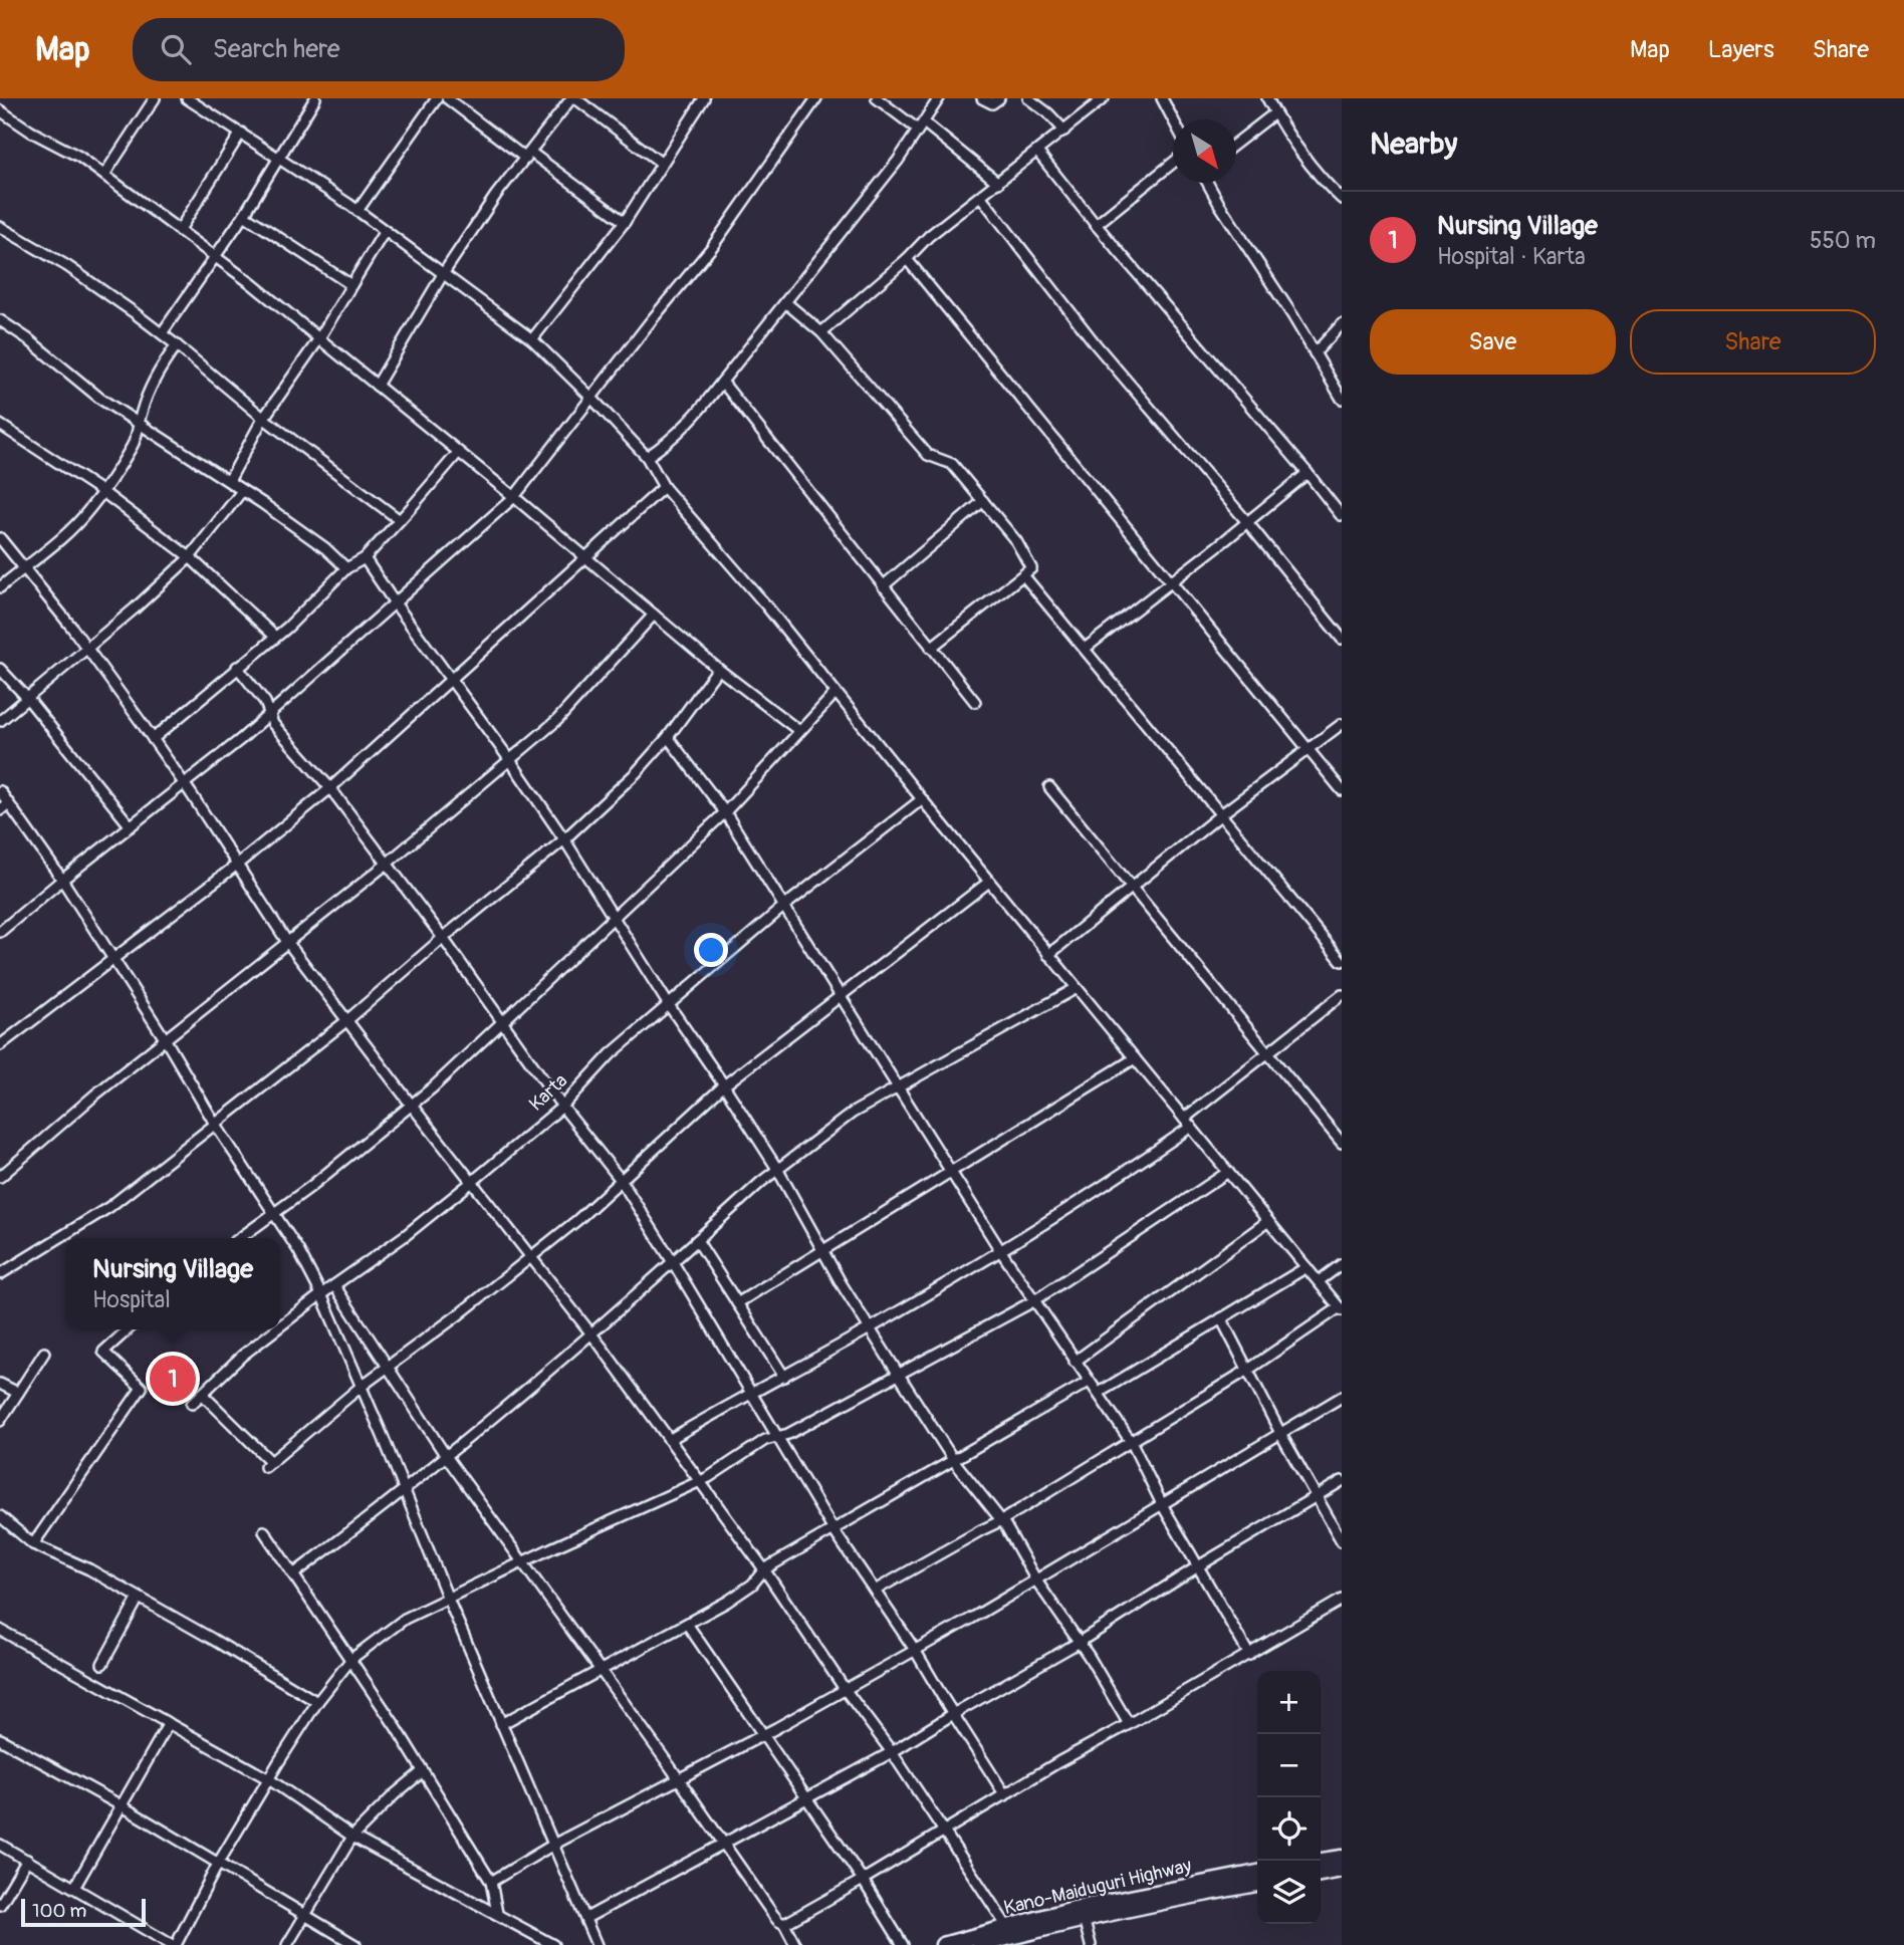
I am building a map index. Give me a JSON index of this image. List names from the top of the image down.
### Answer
{
  "streets": {
    "highway": ["Kano-Maiduguri Highway"],
    "street": ["Karta"]
  },
  "scale_bar": "100 m",
  "north": "bottom right",
  "page": {
    "header": "Map",
    "search": "Search here",
    "nav": ["Map", "Layers", "Share"],
    "heading": "Nearby",
    "list": [
      {
        "mark": "1",
        "name": "Nursing Village",
        "note": "Hospital · Karta",
        "value": "550 m"
      }
    ],
    "buttons": ["Save", "Share"],
    "popup": ["Nursing Village", "Hospital"],
    "pins": "1",
    "map_buttons": ["+", "−"],
    "scale": "100 m"
  }
}
